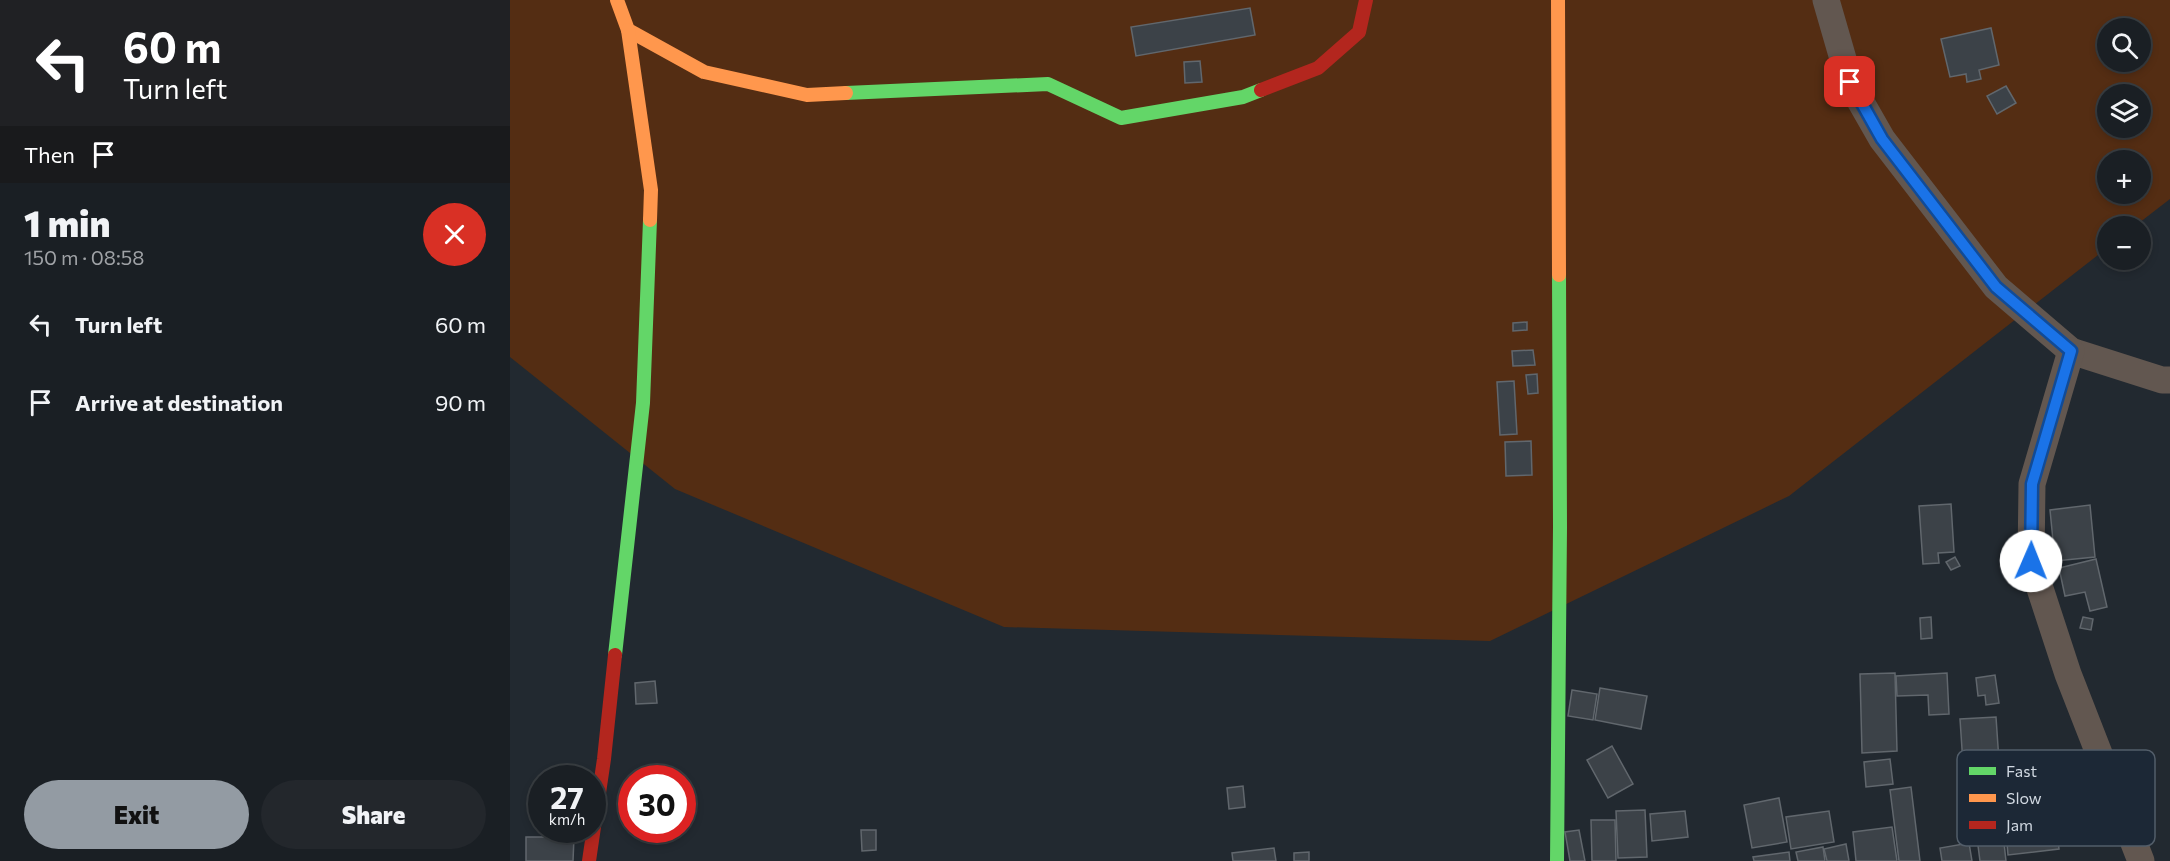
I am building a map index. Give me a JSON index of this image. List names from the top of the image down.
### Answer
{
  "legend": ["Fast", "Slow", "Jam"],
  "page": {
    "turn": ["60 m", "Turn left"],
    "map_buttons": ["+", "−"],
    "then": "Then",
    "heading": ["1 min", "150 m · 08:58"],
    "list": [
      {
        "name": "Turn left",
        "value": "60 m"
      },
      {
        "name": "Arrive at destination",
        "value": "90 m"
      }
    ],
    "speed": "27 km/h",
    "limit": "30",
    "buttons": ["Exit", "Share"]
  }
}
